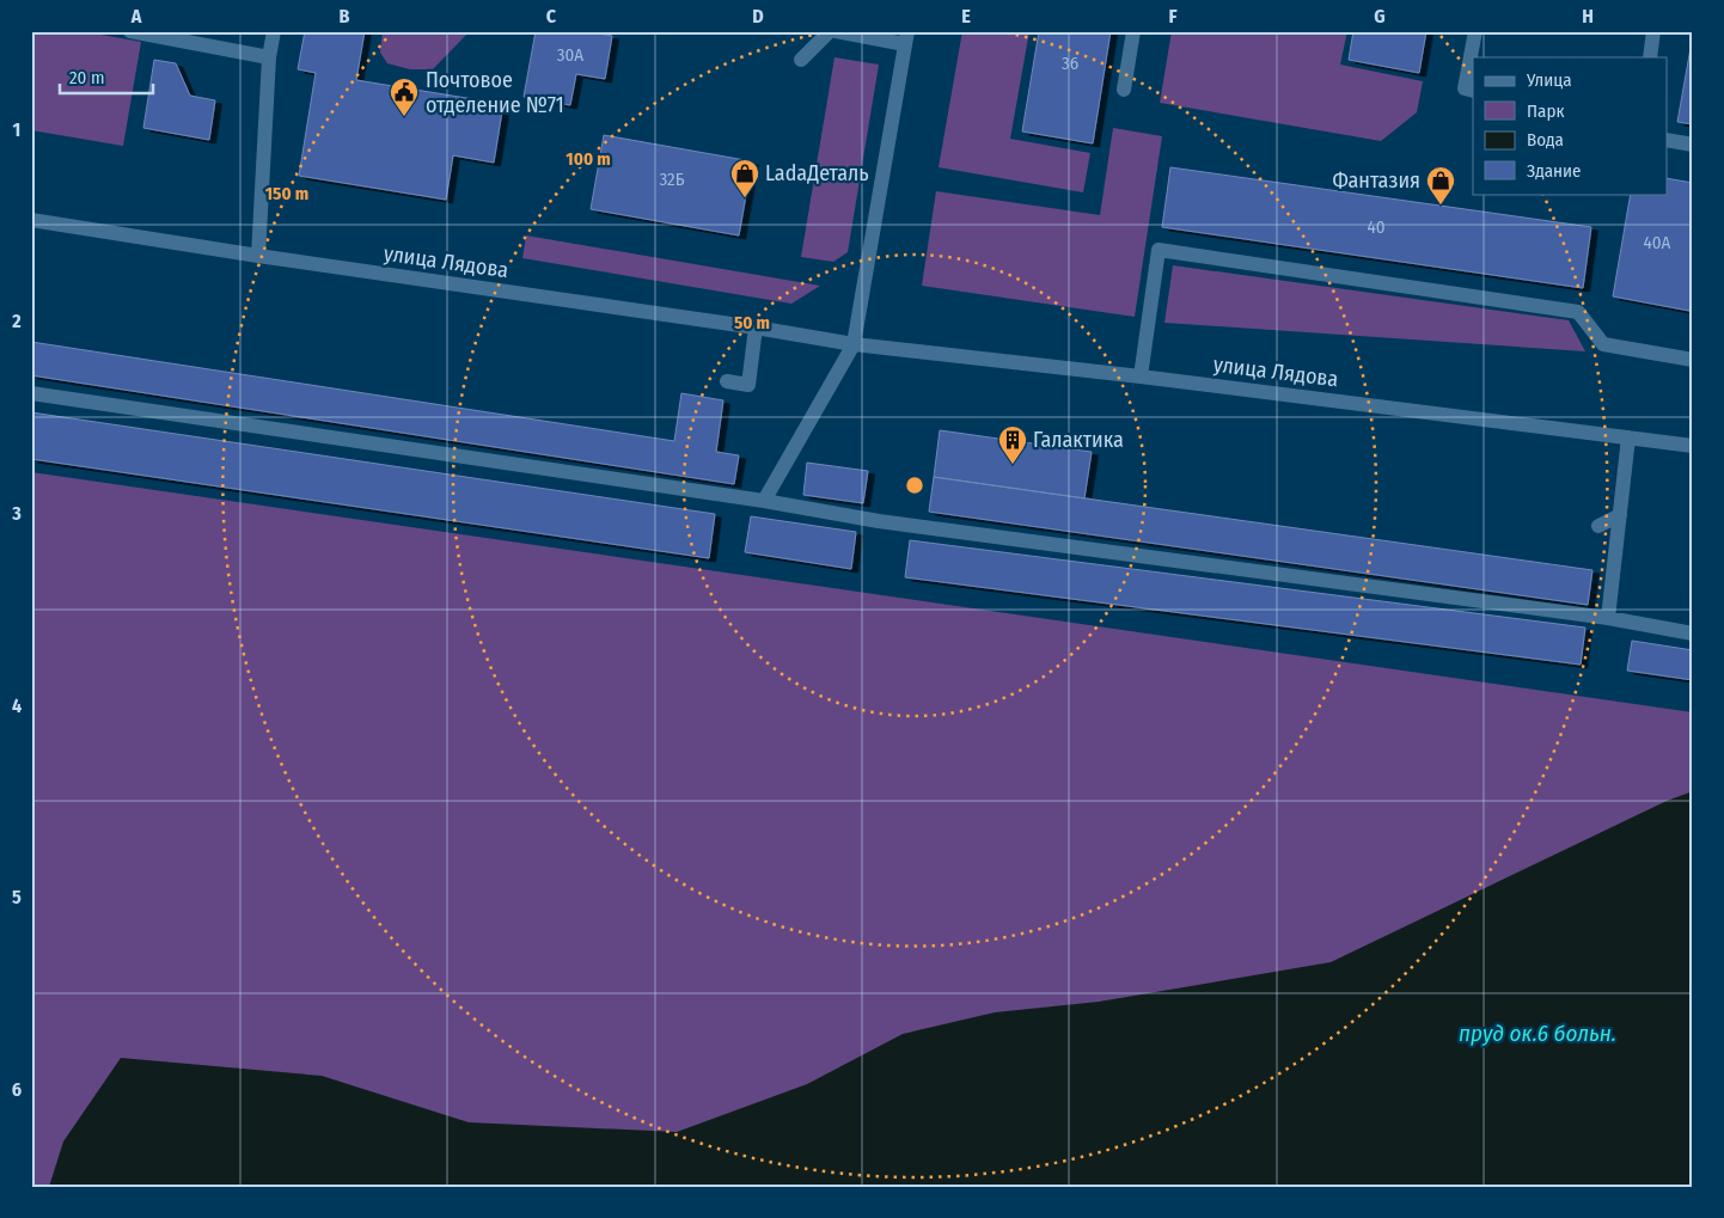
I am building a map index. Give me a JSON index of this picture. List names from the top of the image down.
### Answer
{
  "streets": {
    "street": ["улица Лядова"]
  },
  "water": ["пруд ок.6 больн."],
  "places": {
    "public building": ["Почтовое отделение №71"],
    "shop": ["LadaДеталь", "Фантазия"],
    "building": ["Галактика"]
  },
  "house_numbers": [
    "30А",
    "36",
    "32Б",
    "40",
    "40А"
  ],
  "legend": [
    "Улица",
    "Парк",
    "Вода",
    "Здание"
  ],
  "scale_bar": "20 m",
  "grid": {
    "columns": [
      "A",
      "B",
      "C",
      "D",
      "E",
      "F",
      "G",
      "H"
    ],
    "rows": [
      "1",
      "2",
      "3",
      "4",
      "5",
      "6"
    ]
  },
  "rings": ["100 m", "150 m", "50 m"]
}
